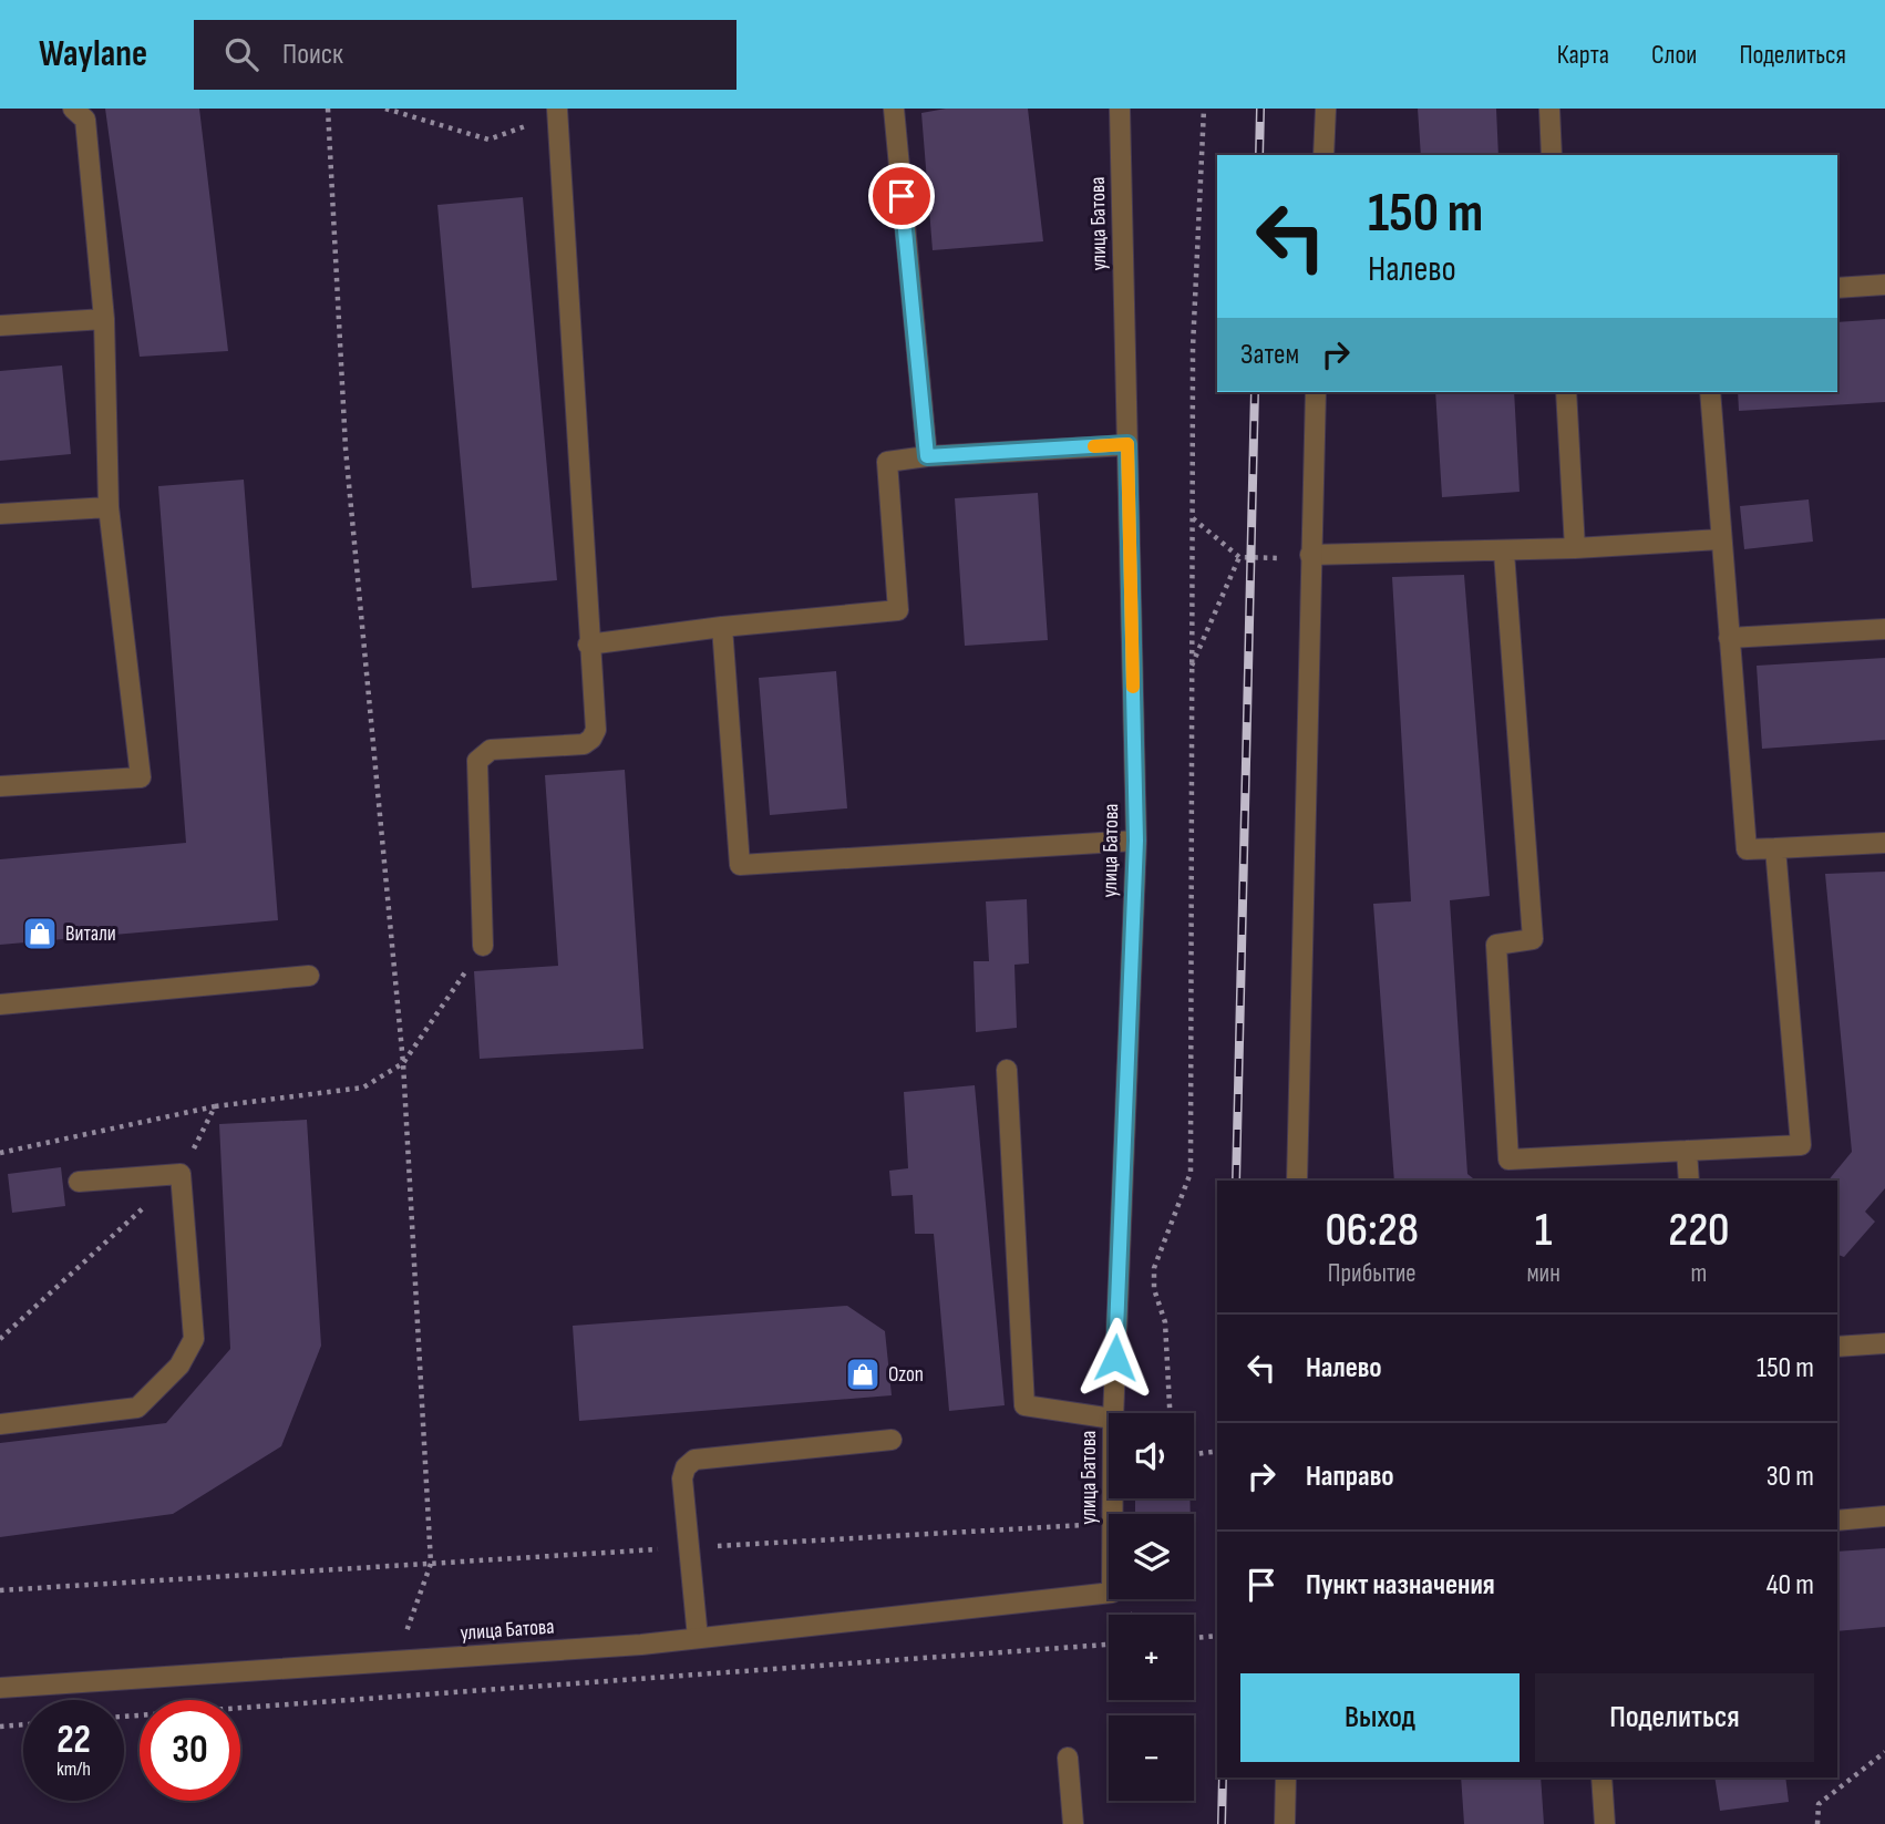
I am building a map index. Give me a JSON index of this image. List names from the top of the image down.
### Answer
{
  "streets": {
    "street": ["улица Батова"]
  },
  "places": {
    "shop": ["Витали", "Ozon"]
  },
  "page": {
    "header": "Waylane",
    "search": "Поиск",
    "nav": ["Карта", "Слои", "Поделиться"],
    "turn": ["150 m", "Налево"],
    "then": "Затем",
    "eta": [
      "06:28",
      "Прибытие",
      "1",
      "мин",
      "220",
      "m"
    ],
    "list": [
      {
        "name": "Налево",
        "value": "150 m"
      },
      {
        "name": "Направо",
        "value": "30 m"
      },
      {
        "name": "Пункт назначения",
        "value": "40 m"
      }
    ],
    "map_buttons": ["+", "−"],
    "buttons": ["Выход", "Поделиться"],
    "speed": "22 km/h",
    "limit": "30"
  }
}
